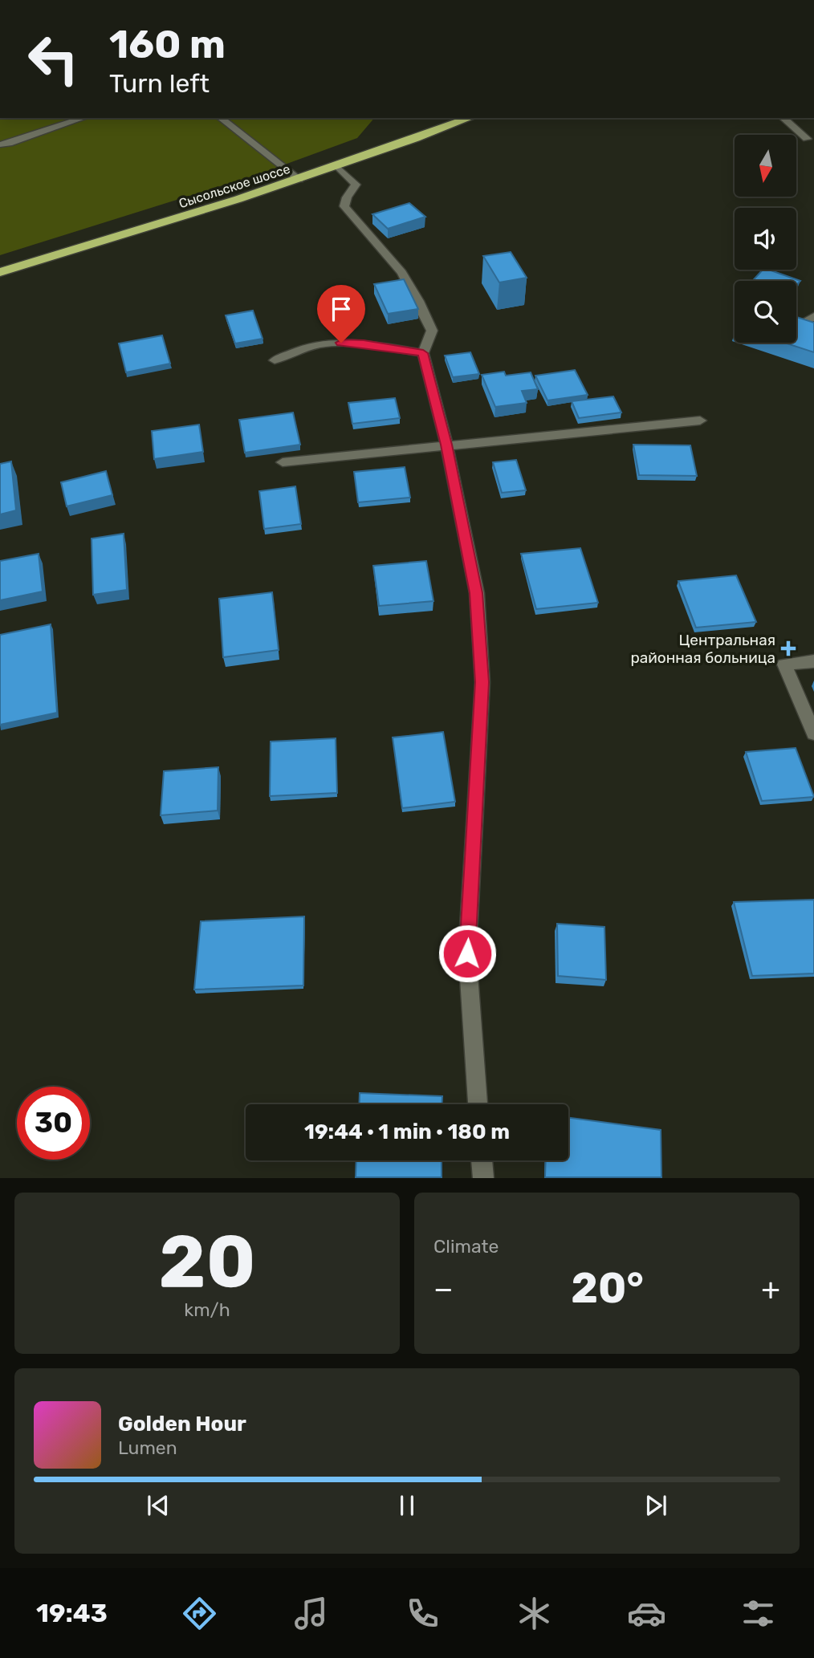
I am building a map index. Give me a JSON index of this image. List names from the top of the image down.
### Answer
{
  "streets": {
    "highway": ["Сысольское шоссе"]
  },
  "places": {
    "health": ["Центральная районная больница"]
  },
  "north": "bottom",
  "page": {
    "turn": ["160 m", "Turn left"],
    "limit": "30",
    "trip": "19:44 · 1 min · 180 m",
    "tile": [
      ["20", "km/h"],
      "Climate"
    ],
    "heat": ["−", "20°", "+"],
    "song": ["Golden Hour", "Lumen"],
    "tabs": "19:43"
  }
}
